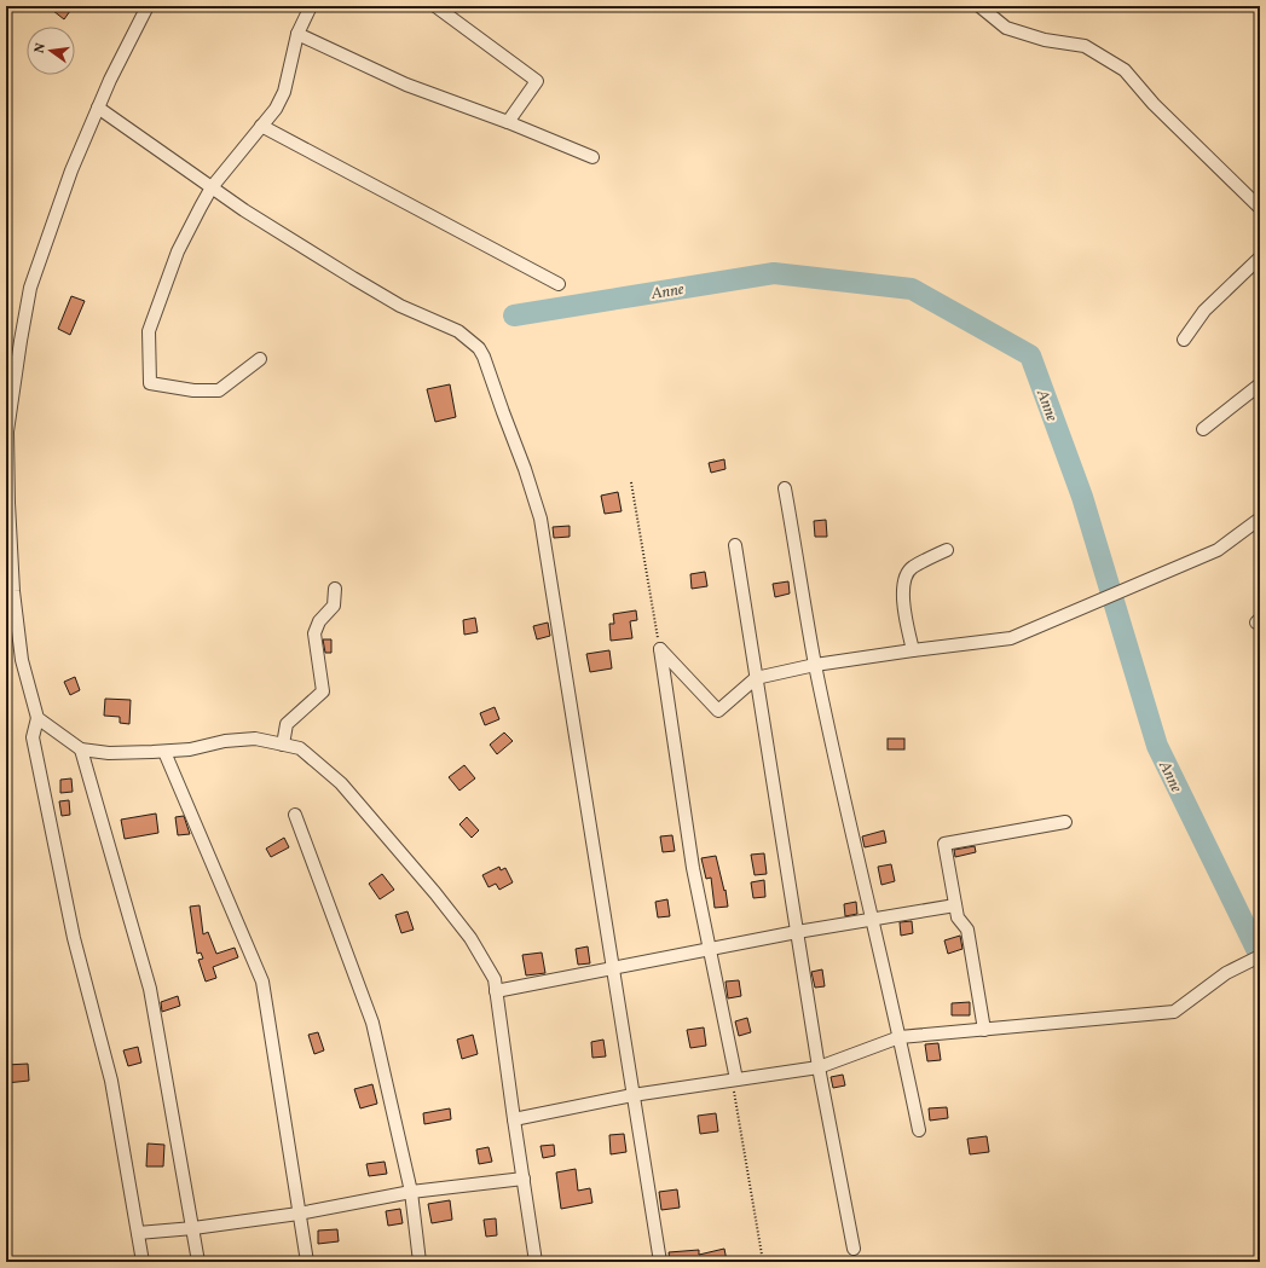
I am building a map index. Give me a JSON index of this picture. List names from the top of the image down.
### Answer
{
  "water": ["Anne"],
  "north": "left"
}
